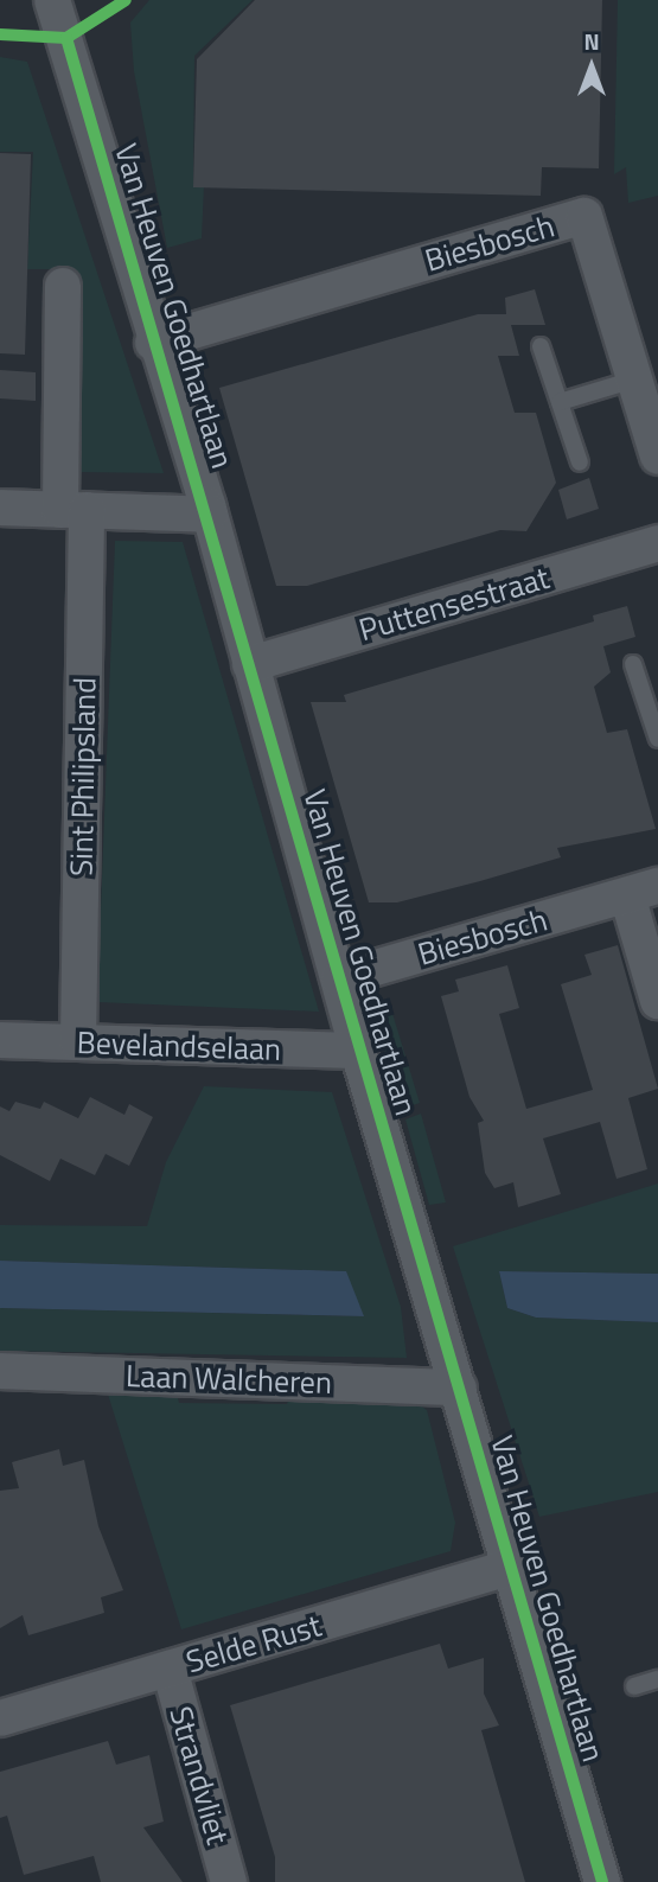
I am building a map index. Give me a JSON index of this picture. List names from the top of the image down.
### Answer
{
  "streets": {
    "street": [
      "Biesbosch",
      "Van Heuven Goedhartlaan",
      "Puttensestraat",
      "Sint Philipsland",
      "Bevelandselaan",
      "Laan Walcheren",
      "Selde Rust",
      "Strandvliet"
    ]
  },
  "crossings": [
    ["Biesbosch", "Van Heuven Goedhartlaan"],
    ["Van Heuven Goedhartlaan", "Puttensestraat"],
    ["Van Heuven Goedhartlaan", "Bevelandselaan"],
    ["Van Heuven Goedhartlaan", "Laan Walcheren"],
    ["Van Heuven Goedhartlaan", "Selde Rust"],
    ["Sint Philipsland", "Bevelandselaan"],
    ["Selde Rust", "Strandvliet"]
  ],
  "north": "top"
}
